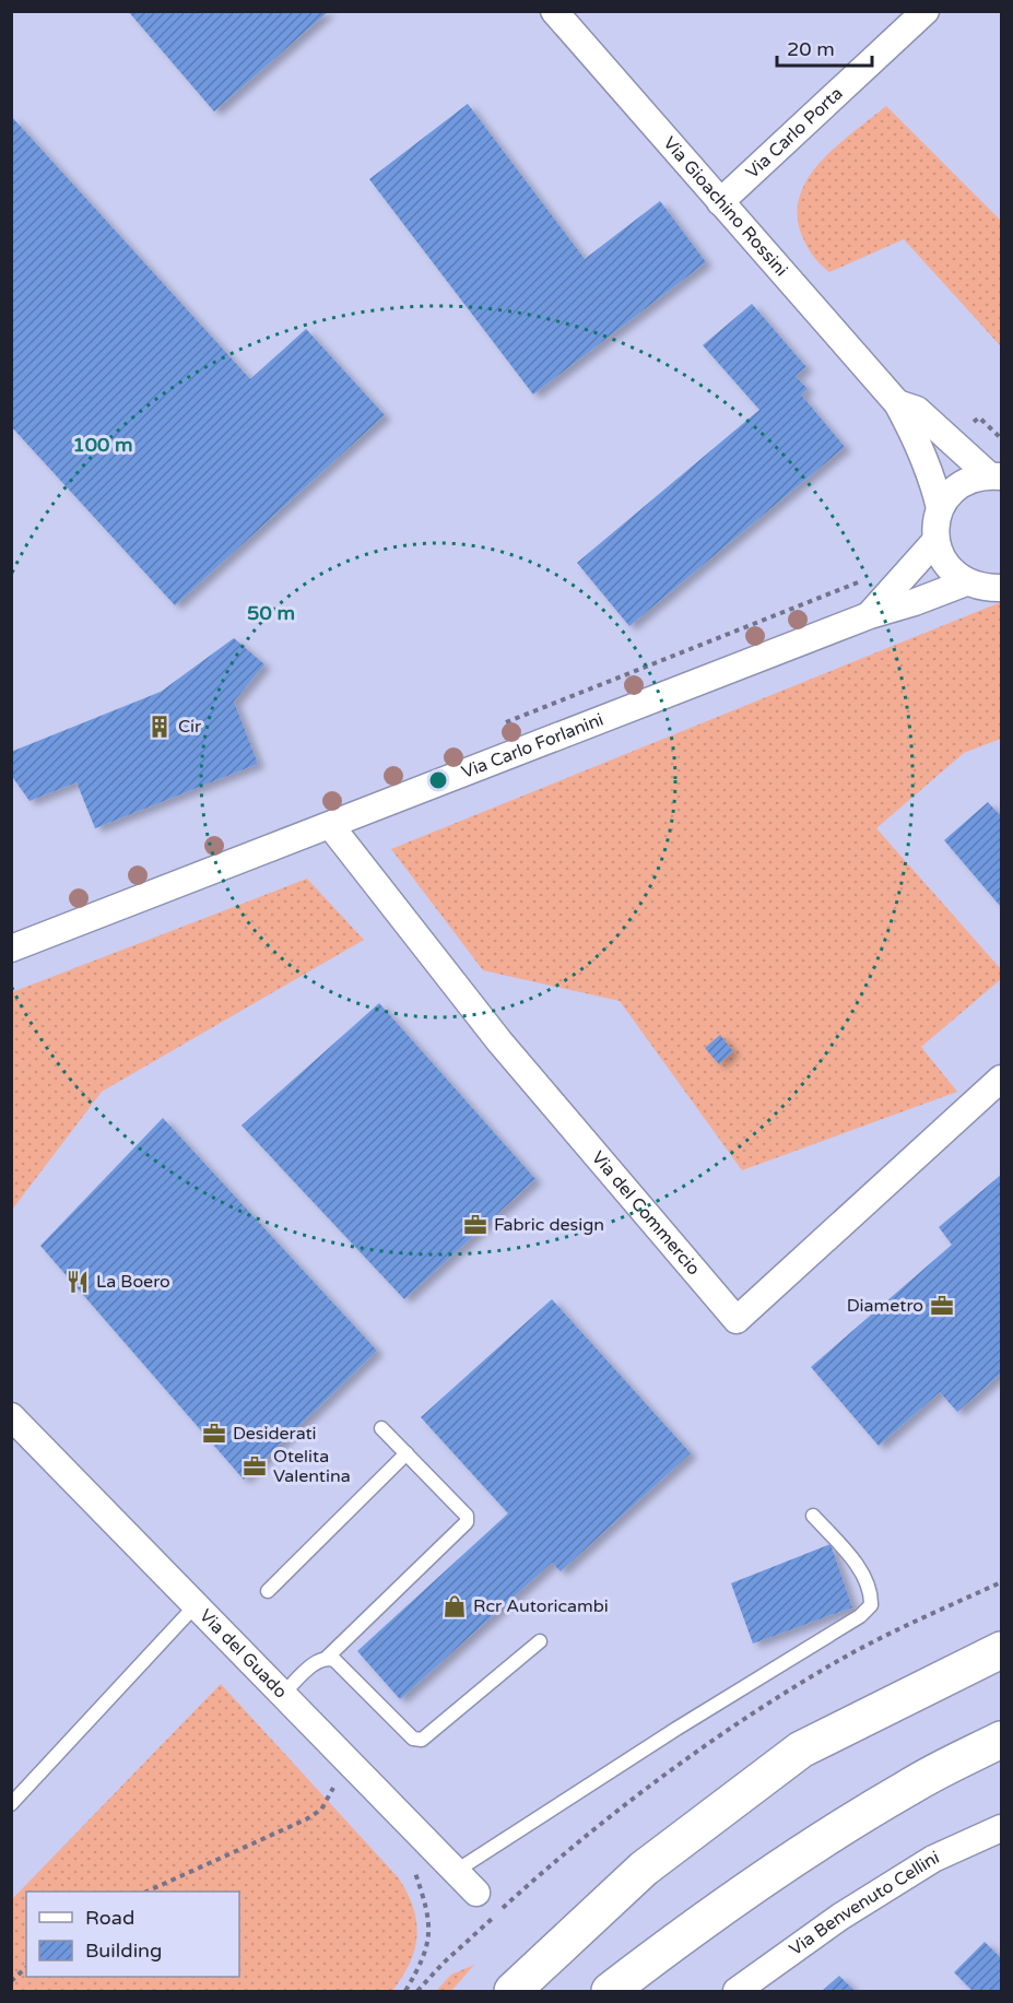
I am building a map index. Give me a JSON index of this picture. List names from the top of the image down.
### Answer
{
  "streets": {
    "street": [
      "Via Carlo Porta",
      "Via Gioachino Rossini",
      "Via Carlo Forlanini",
      "Via del Commercio",
      "Via del Guado",
      "Via Benvenuto Cellini"
    ]
  },
  "crossings": [
    ["Via Carlo Porta", "Via Gioachino Rossini"],
    ["Via Carlo Forlanini", "Via del Commercio"]
  ],
  "places": {
    "building": ["Cir"],
    "office": [
      "Fabric design",
      "Diametro",
      "Desiderati",
      "Otelita Valentina"
    ],
    "restaurant": ["La Boero"],
    "shop": ["Rcr Autoricambi"]
  },
  "legend": ["Road", "Building"],
  "scale_bar": "20 m",
  "rings": ["100 m", "50 m"]
}
